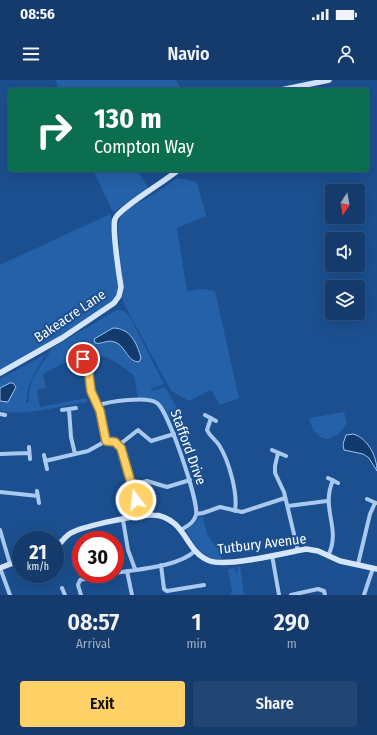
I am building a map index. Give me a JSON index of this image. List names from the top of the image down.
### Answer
{
  "streets": {
    "street": ["Bakeacre Lane", "Stafford Drive", "Tutbury Avenue"]
  },
  "north": "bottom",
  "page": {
    "status": "08:56",
    "header": "Navio",
    "turn": ["130 m", "Compton Way"],
    "speed": "21 km/h",
    "limit": "30",
    "eta": [
      "08:57",
      "Arrival",
      "1",
      "min",
      "290",
      "m"
    ],
    "buttons": ["Exit", "Share"]
  }
}
